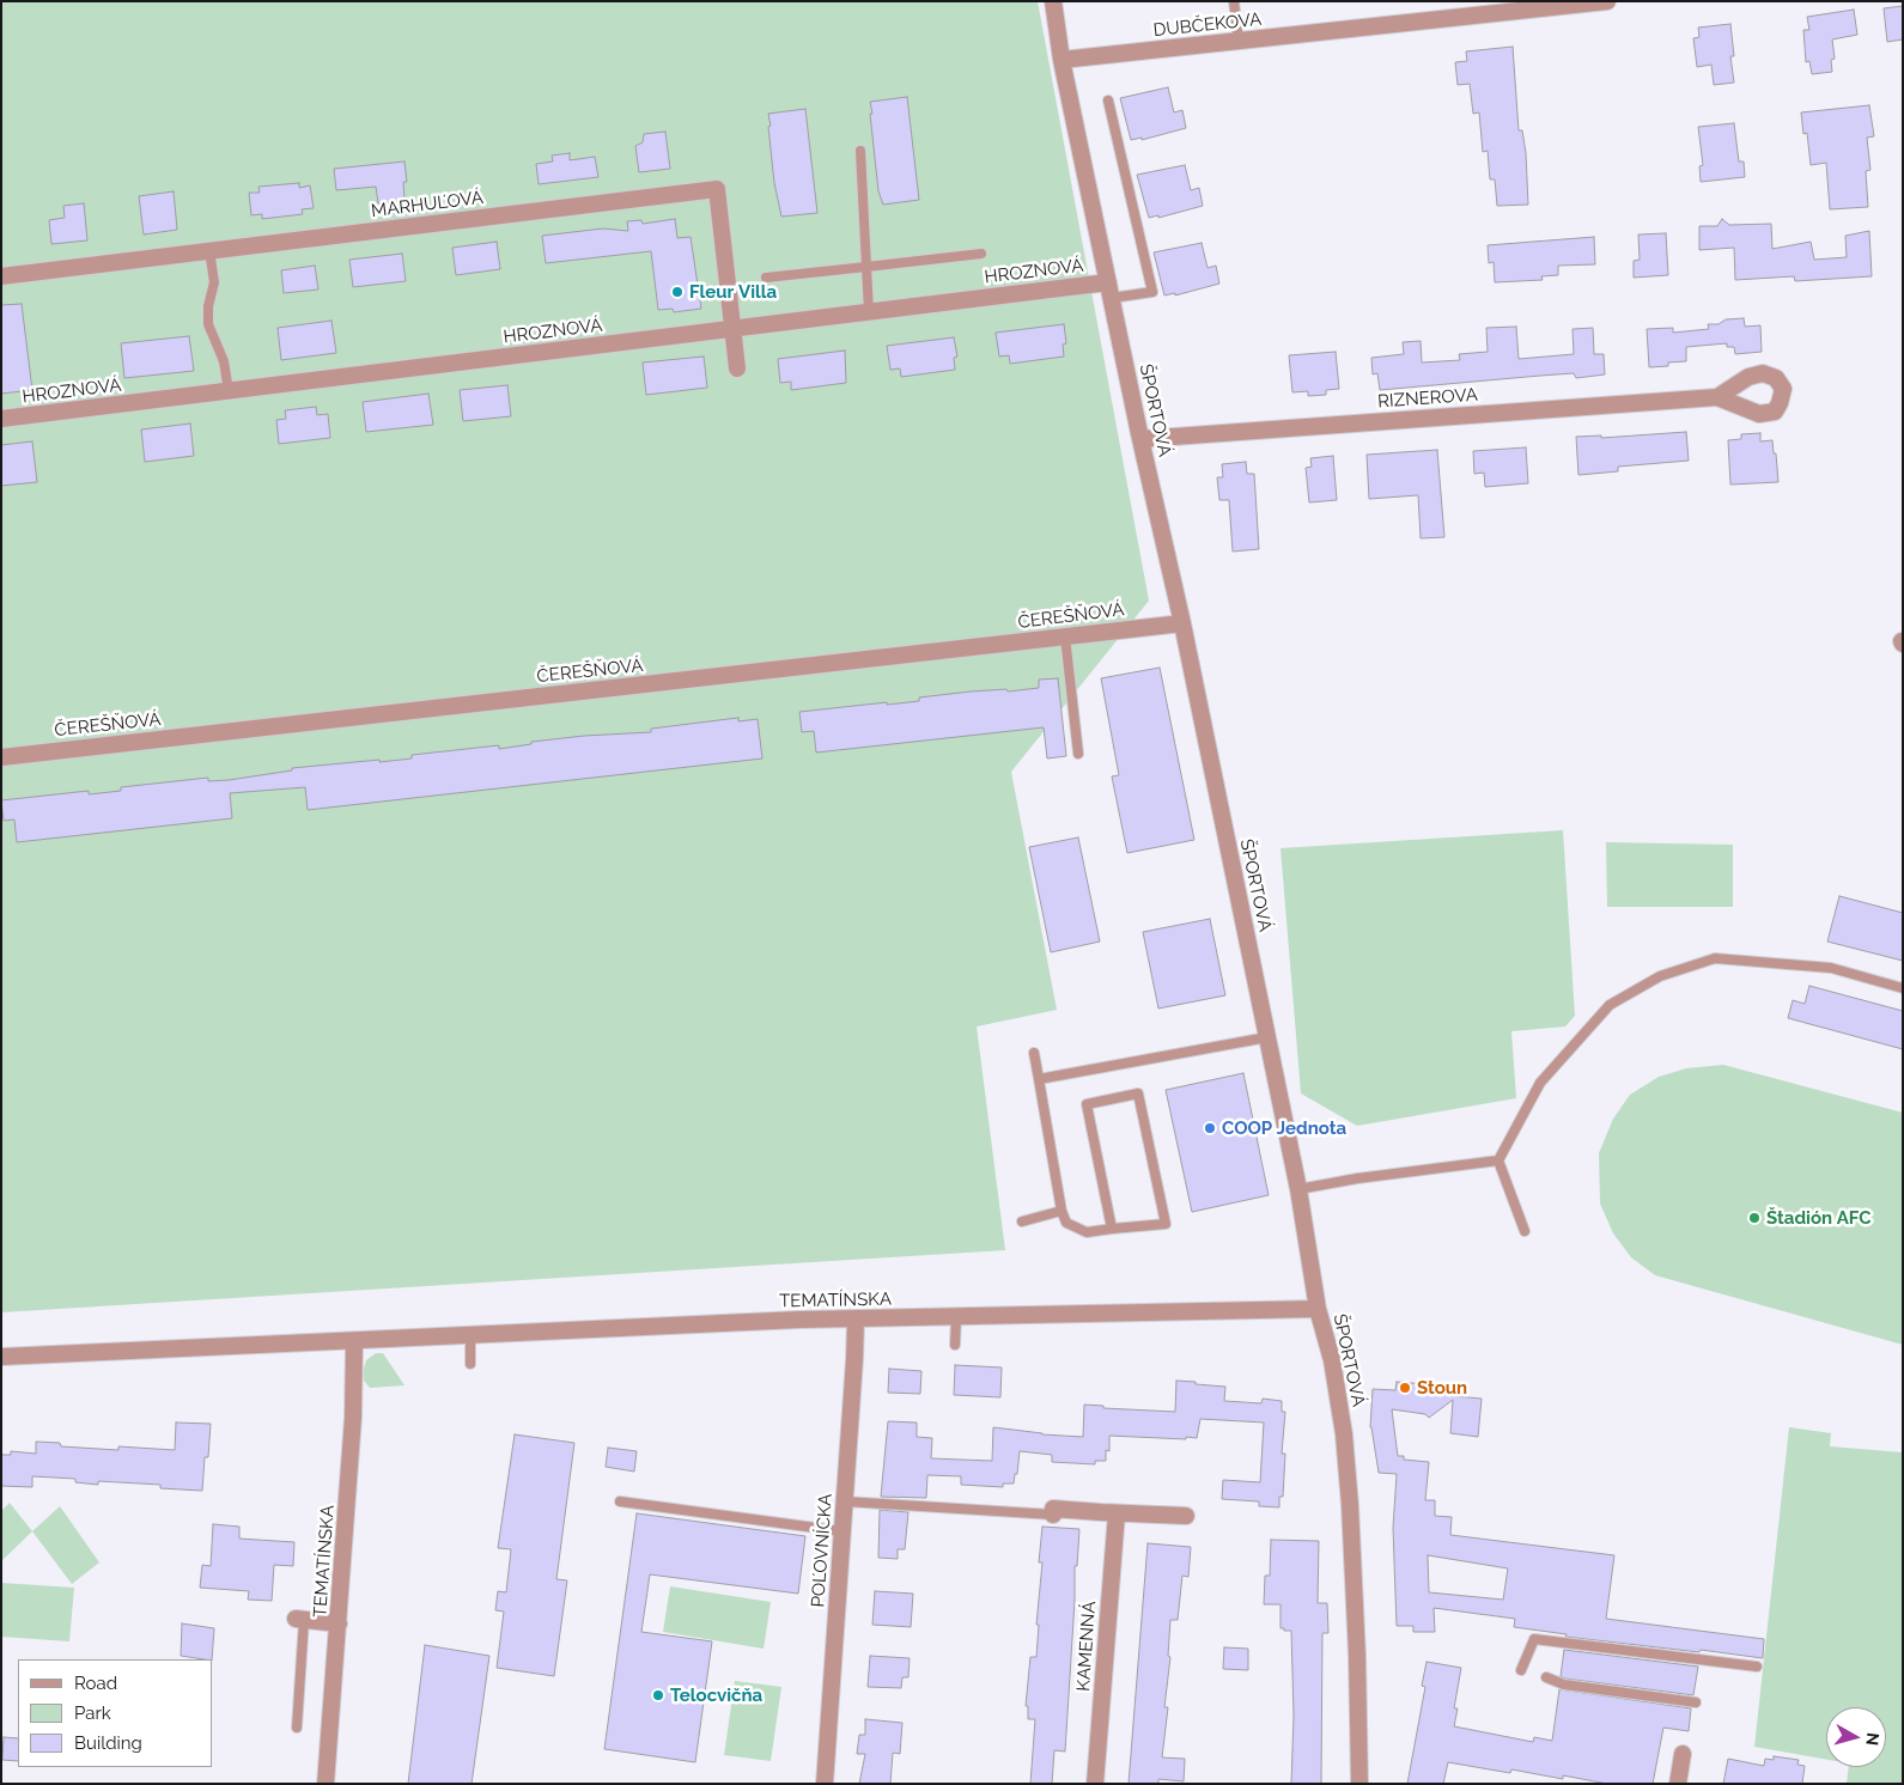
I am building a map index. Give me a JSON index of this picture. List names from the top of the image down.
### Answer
{
  "streets": {
    "street": [
      "DUBČEKOVA",
      "MARHUĽOVÁ",
      "HROZNOVÁ",
      "RIZNEROVA",
      "ŠPORTOVÁ",
      "ČEREŠŇOVÁ",
      "TEMATÍNSKA",
      "POĽOVNÍCKA",
      "KAMENNÁ"
    ]
  },
  "crossings": [
    ["DUBČEKOVA", "ŠPORTOVÁ"],
    ["MARHUĽOVÁ", "HROZNOVÁ"],
    ["HROZNOVÁ", "ŠPORTOVÁ"],
    ["RIZNEROVA", "ŠPORTOVÁ"],
    ["ŠPORTOVÁ", "ČEREŠŇOVÁ"],
    ["ŠPORTOVÁ", "TEMATÍNSKA"],
    ["TEMATÍNSKA", "POĽOVNÍCKA"]
  ],
  "places": [
    "Fleur Villa",
    "COOP Jednota",
    "Štadión AFC",
    "Stoun",
    "Telocvičňa"
  ],
  "legend": ["Road", "Park", "Building"],
  "north": "right"
}
